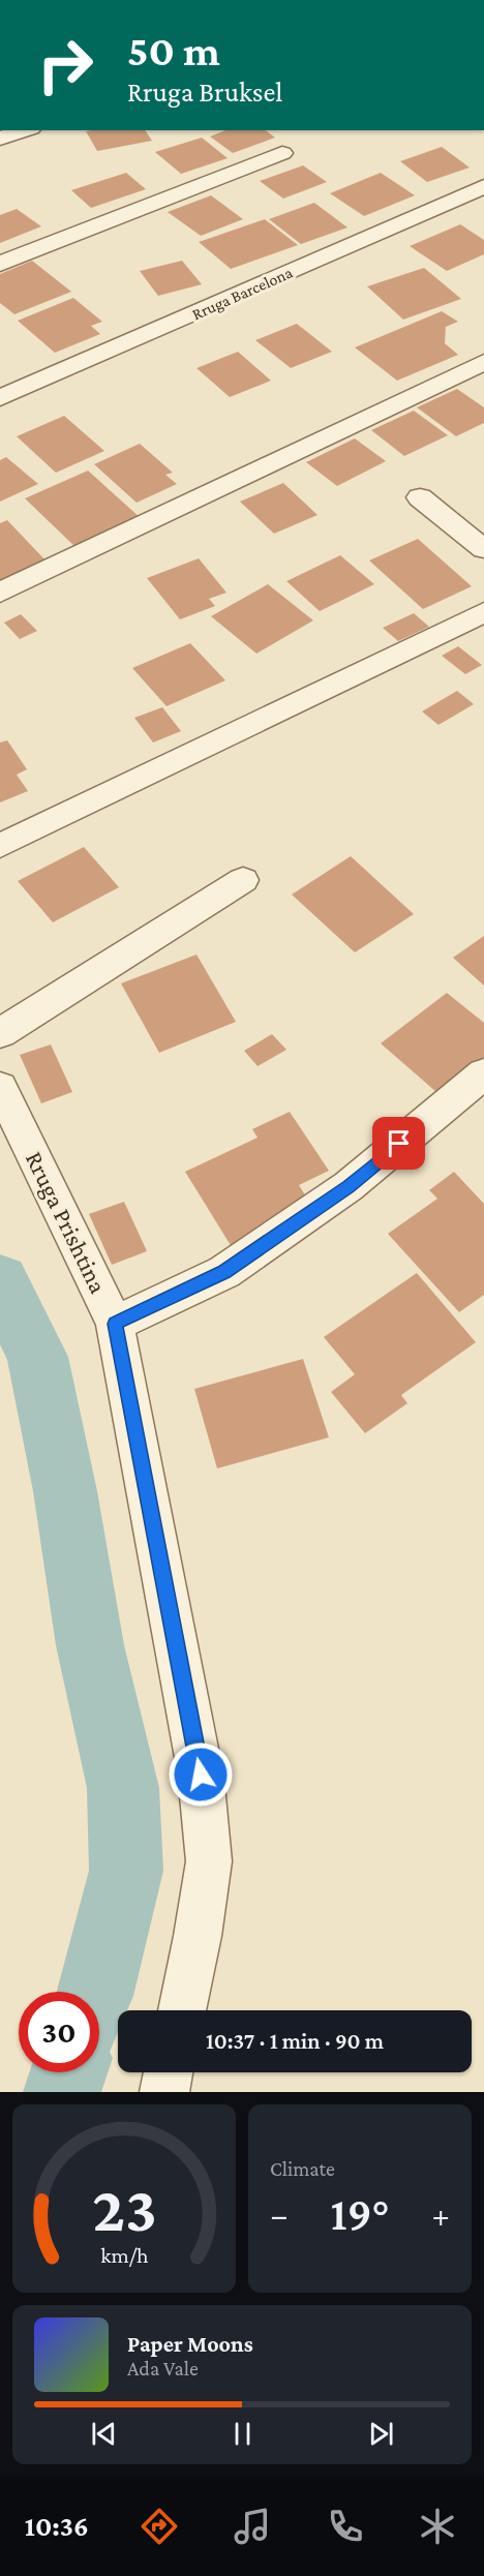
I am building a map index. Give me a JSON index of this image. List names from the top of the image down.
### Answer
{
  "streets": {
    "street": ["Rruga Barcelona", "Rruga Prishtina"]
  },
  "page": {
    "turn": ["50 m", "Rruga Bruksel"],
    "limit": "30",
    "trip": "10:37 · 1 min · 90 m",
    "tile": "Climate",
    "heat": ["−", "19°", "+"],
    "song": ["Paper Moons", "Ada Vale"],
    "tabs": "10:36",
    "gauge": ["23", "km/h"]
  }
}
